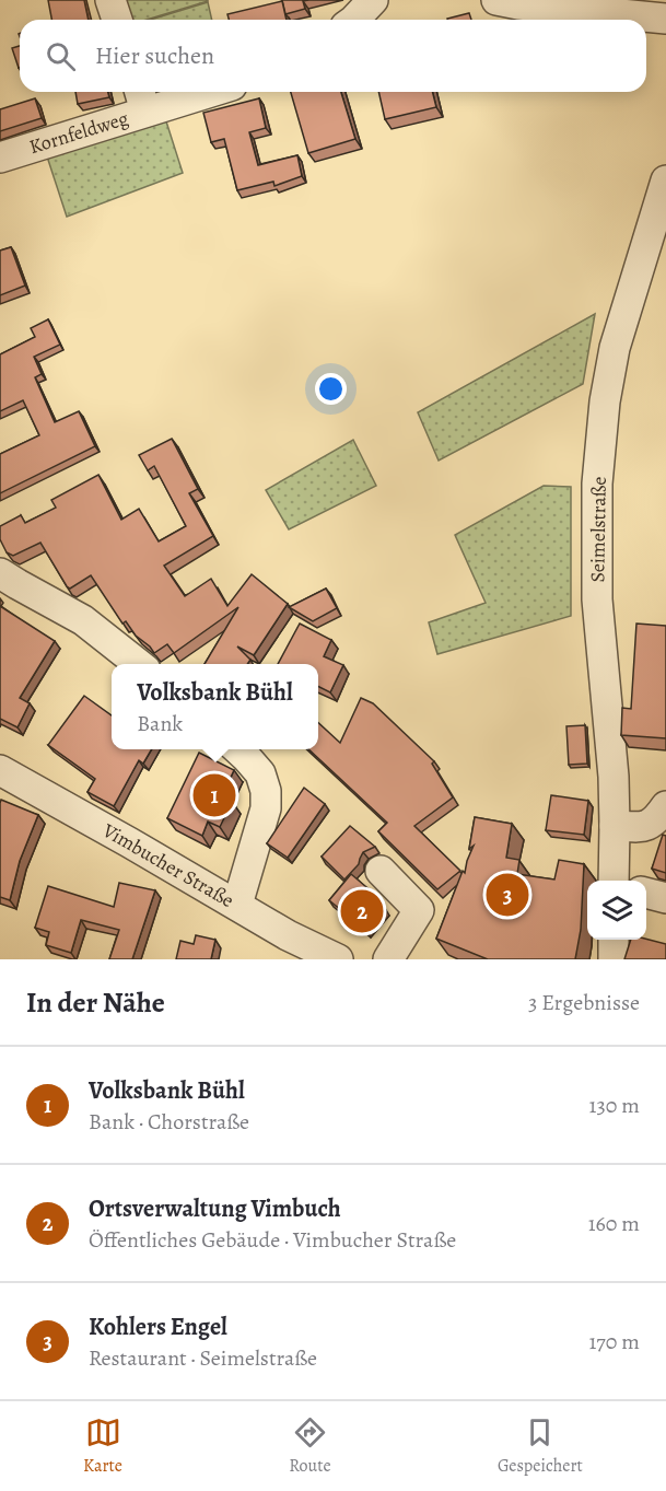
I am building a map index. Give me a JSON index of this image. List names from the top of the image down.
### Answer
{
  "streets": {
    "street": ["Kornfeldweg", "Seimelstraße", "Vimbucher Straße"]
  },
  "page": {
    "search": "Hier suchen",
    "popup": ["Volksbank Bühl", "Bank"],
    "pins": ["1", "3", "2"],
    "heading": ["In der Nähe", "3 Ergebnisse"],
    "list": [
      {
        "mark": "1",
        "name": "Volksbank Bühl",
        "note": "Bank · Chorstraße",
        "value": "130 m"
      },
      {
        "mark": "2",
        "name": "Ortsverwaltung Vimbuch",
        "note": "Öffentliches Gebäude · Vimbucher Straße",
        "value": "160 m"
      },
      {
        "mark": "3",
        "name": "Kohlers Engel",
        "note": "Restaurant · Seimelstraße",
        "value": "170 m"
      }
    ],
    "nav": ["Karte", "Route", "Gespeichert"]
  }
}
